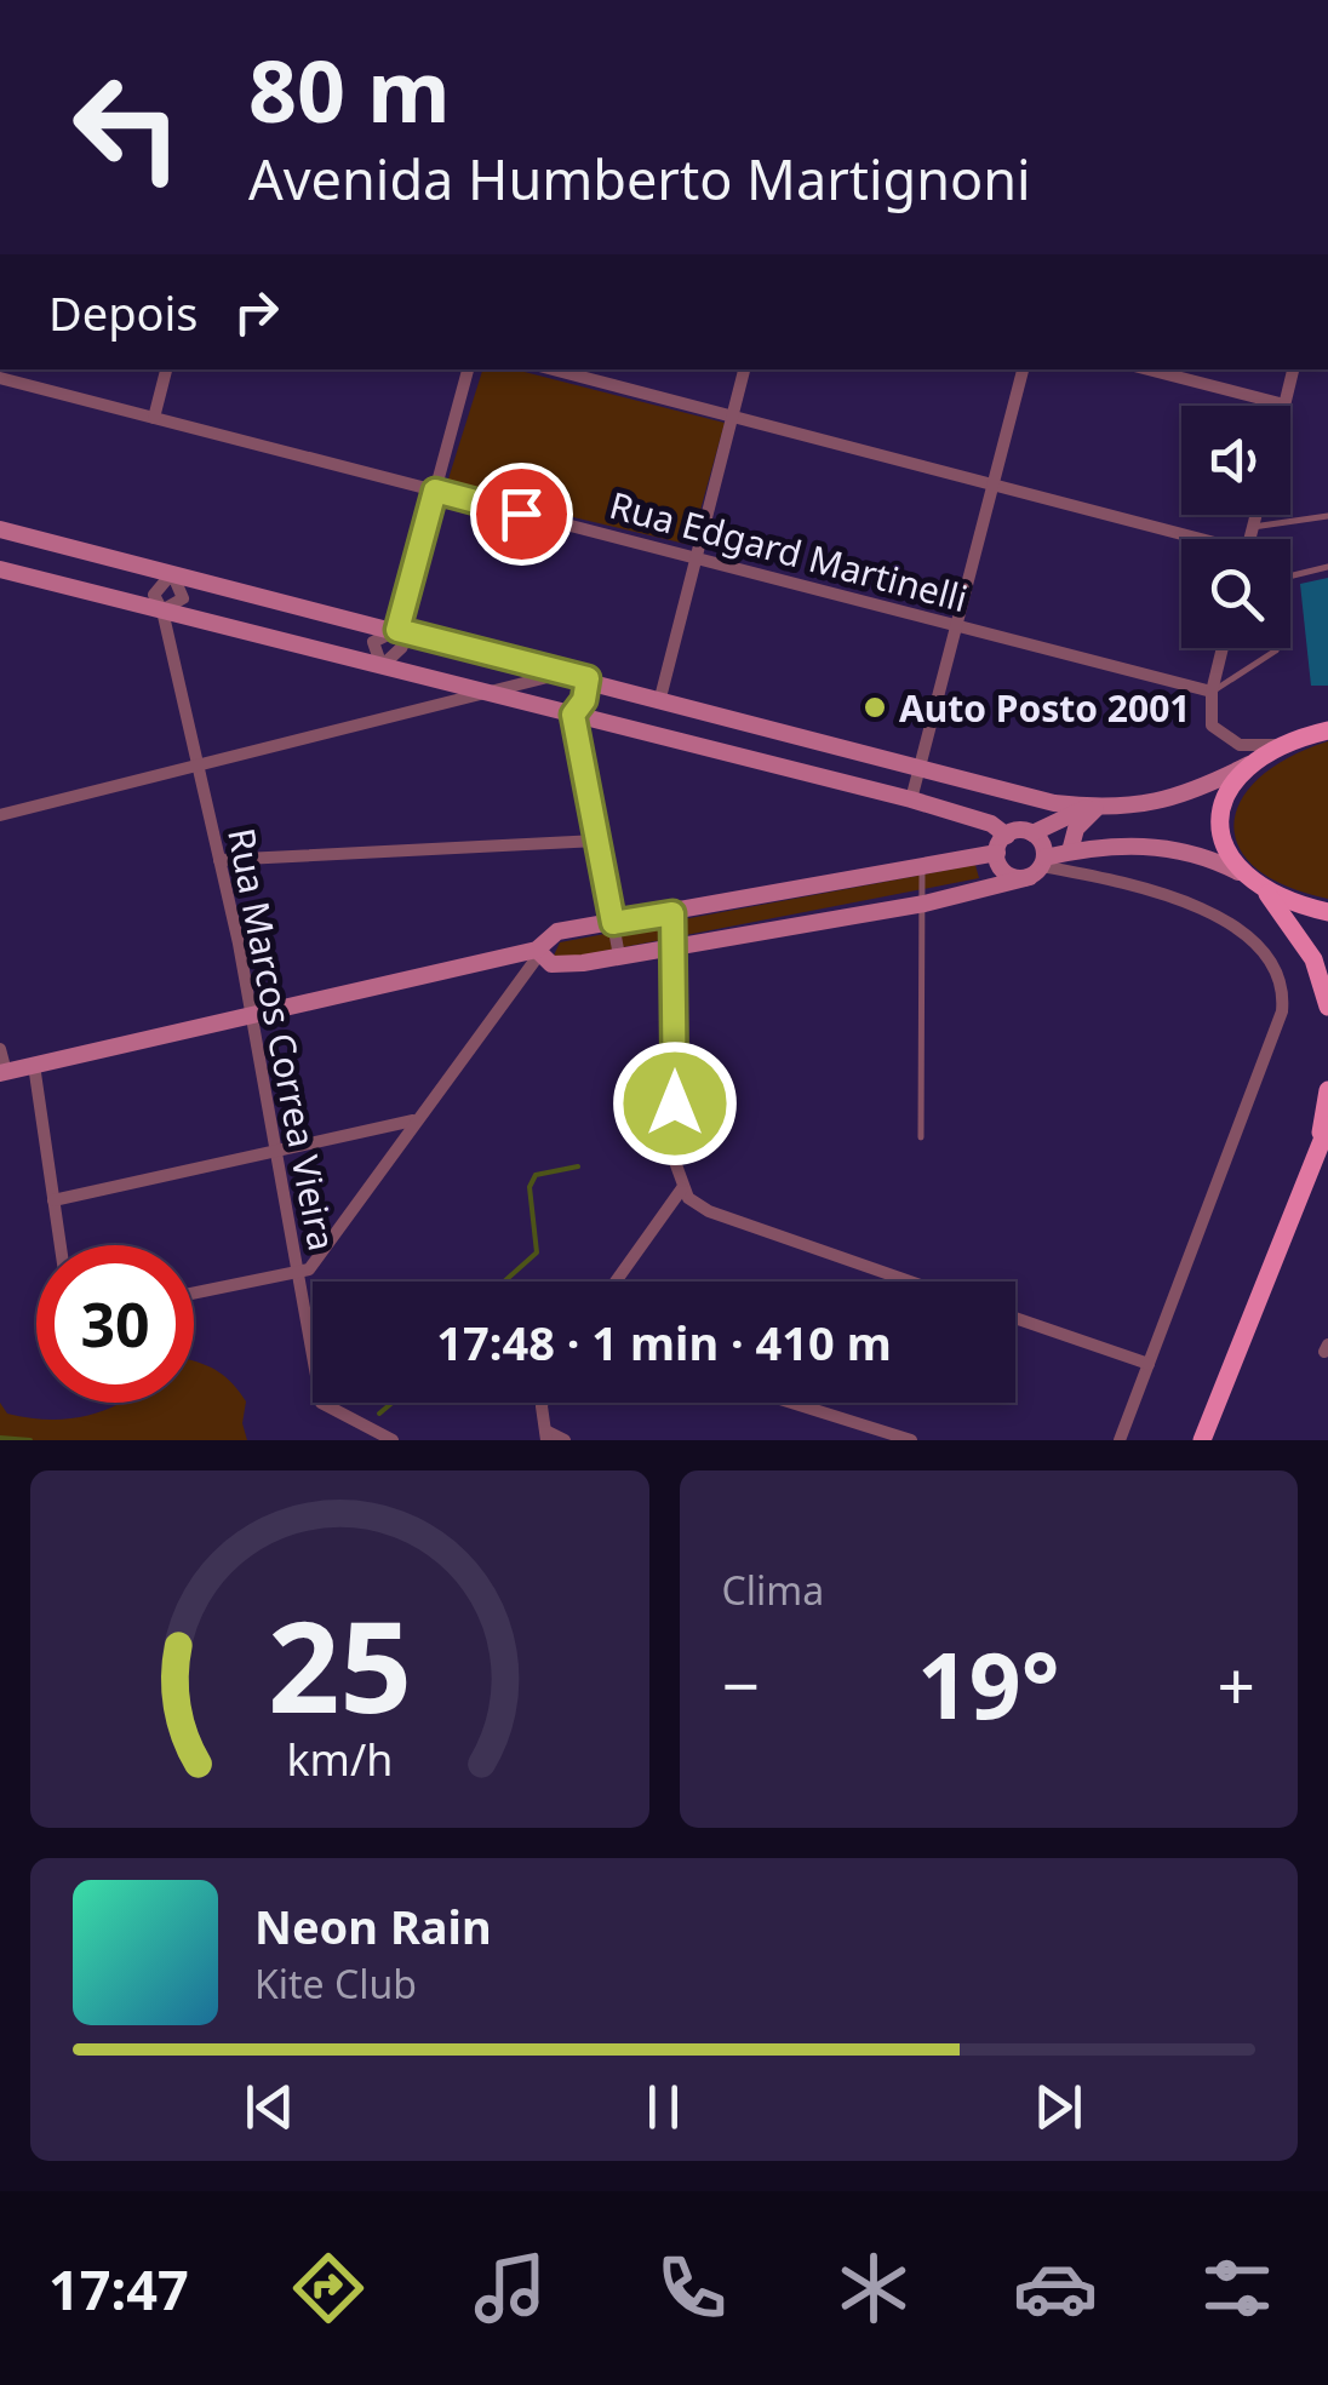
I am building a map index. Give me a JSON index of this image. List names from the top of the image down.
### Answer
{
  "streets": {
    "street": ["Rua Edgard Martinelli", "Rua Marcos Correa Vieira"]
  },
  "places": ["Auto Posto 2001"],
  "page": {
    "turn": ["80 m", "Avenida Humberto Martignoni"],
    "then": "Depois",
    "limit": "30",
    "trip": "17:48 · 1 min · 410 m",
    "tile": "Clima",
    "heat": ["−", "19°", "+"],
    "song": ["Neon Rain", "Kite Club"],
    "tabs": "17:47",
    "gauge": ["25", "km/h"]
  }
}
